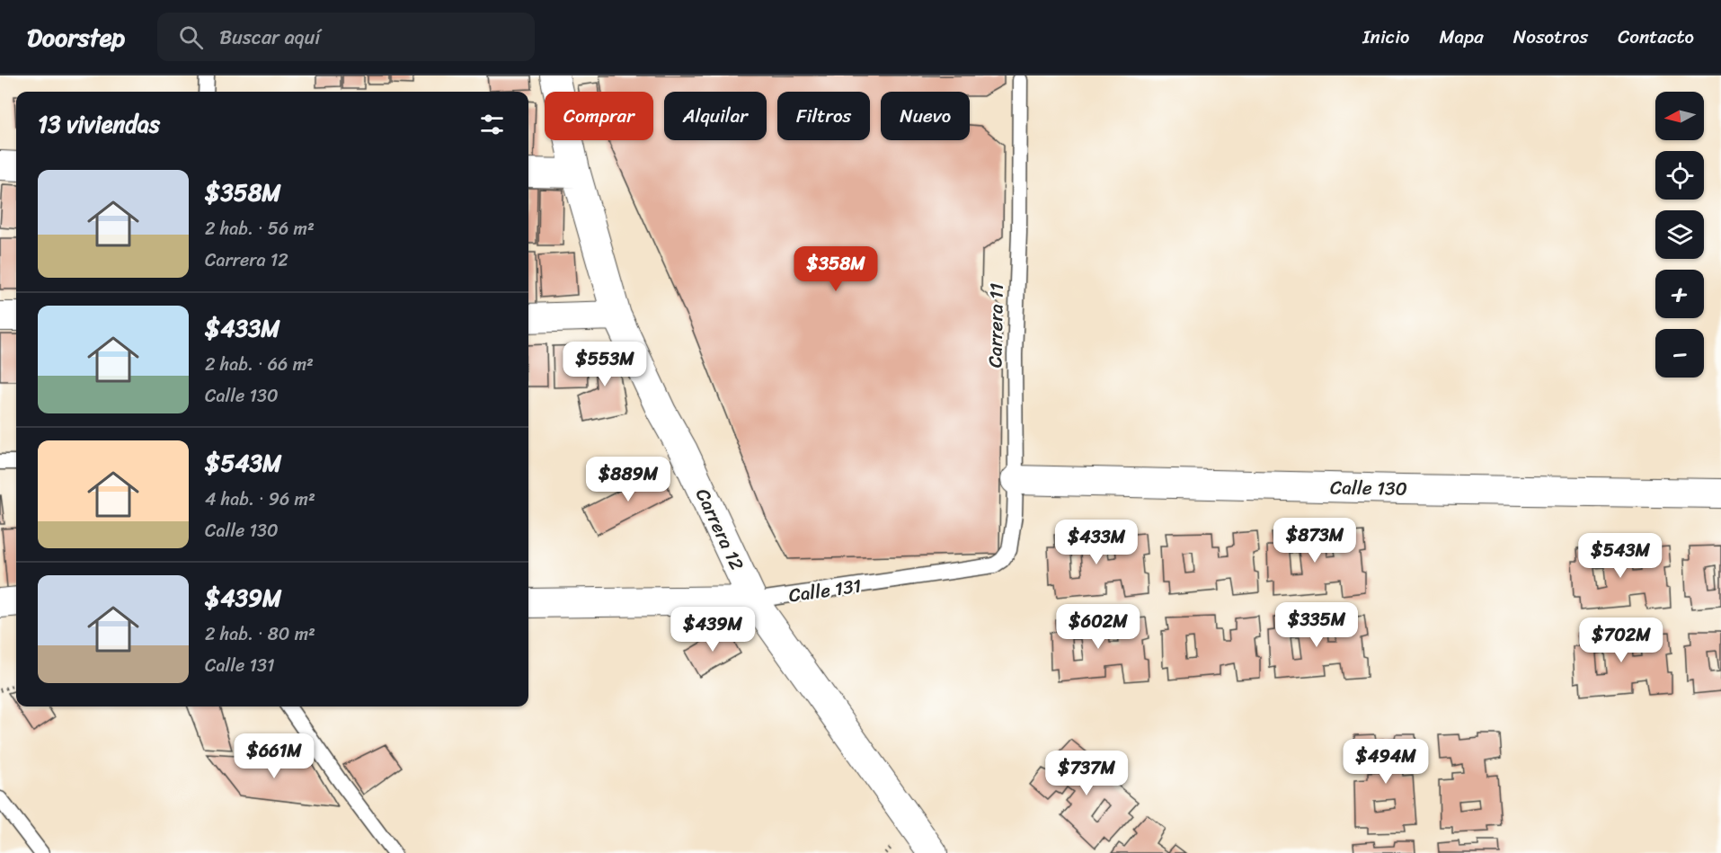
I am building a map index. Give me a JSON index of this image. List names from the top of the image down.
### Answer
{
  "streets": {
    "street": ["Calle 130", "Carrera 12", "Calle 131"],
    "lane": ["Carrera 11"]
  },
  "crossings": [
    ["Carrera 11", "Calle 130"],
    ["Carrera 11", "Calle 131"],
    ["Carrera 12", "Calle 131"]
  ],
  "north": "left",
  "page": {
    "header": "Doorstep",
    "search": "Buscar aquí",
    "nav": [
      "Inicio",
      "Mapa",
      "Nosotros",
      "Contacto"
    ],
    "map_buttons": ["+", "−"],
    "chip": [
      "Comprar",
      "Alquilar",
      "Filtros",
      "Nuevo"
    ],
    "heading": "13 viviendas",
    "list": [
      {
        "name": "$358M",
        "note": "2 hab. · 56 m² · Carrera 12"
      },
      {
        "name": "$433M",
        "note": "2 hab. · 66 m² · Calle 130"
      },
      {
        "name": "$543M",
        "note": "4 hab. · 96 m² · Calle 130"
      },
      {
        "name": "$439M",
        "note": "2 hab. · 80 m² · Calle 131"
      }
    ],
    "price": [
      "$358M",
      "$553M",
      "$889M",
      "$873M",
      "$433M",
      "$543M",
      "$335M",
      "$602M",
      "$439M",
      "$702M",
      "$661M",
      "$494M",
      "$737M"
    ]
  }
}
